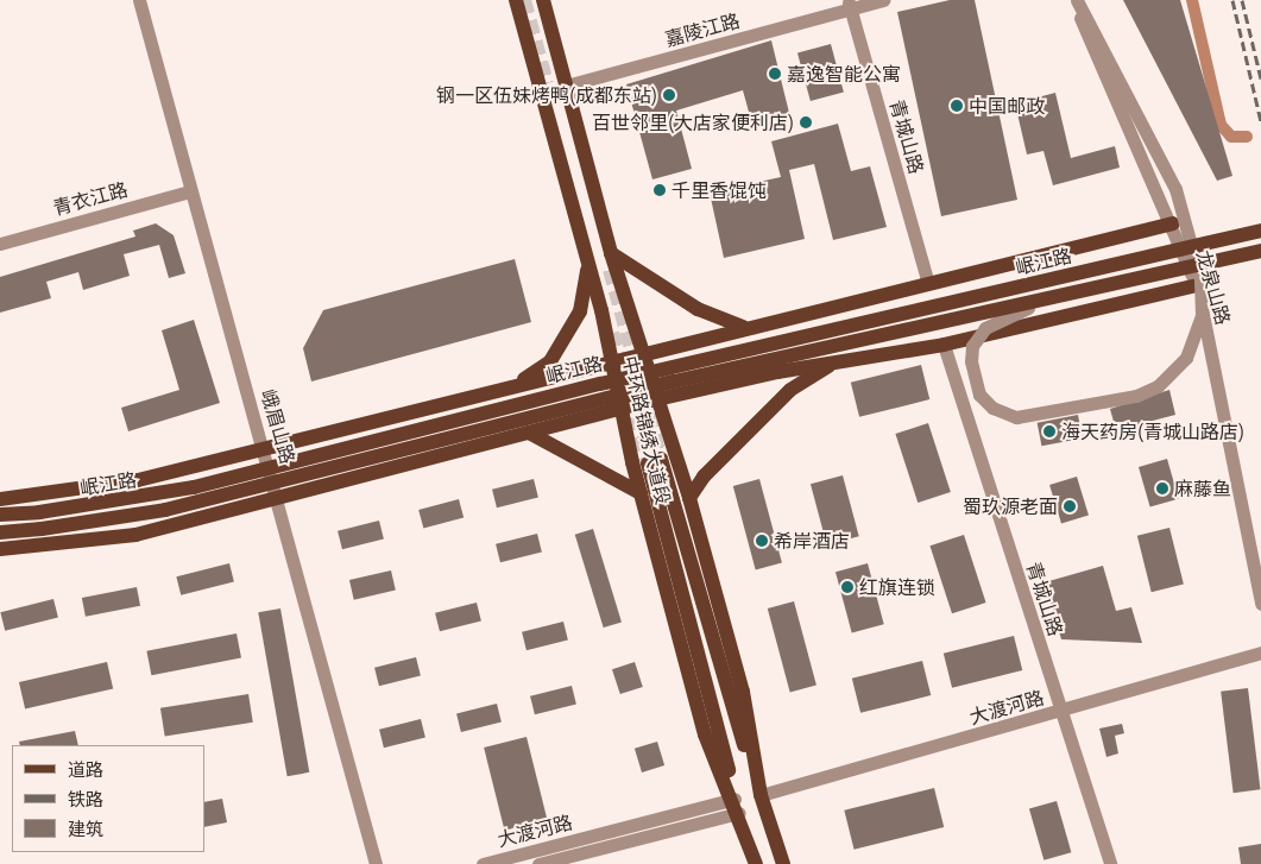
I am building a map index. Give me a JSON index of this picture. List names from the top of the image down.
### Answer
{
  "streets": {
    "main road": ["岷江路", "中环路锦绣大道段"],
    "street": [
      "嘉陵江路",
      "青城山路",
      "青衣江路",
      "龙泉山路",
      "峨眉山路",
      "大渡河路"
    ]
  },
  "crossings": [
    ["嘉陵江路", "青城山路"],
    ["嘉陵江路", "中环路锦绣大道段"],
    ["青城山路", "岷江路"],
    ["青城山路", "大渡河路"],
    ["青衣江路", "峨眉山路"],
    ["岷江路", "龙泉山路"],
    ["岷江路", "峨眉山路"],
    ["岷江路", "中环路锦绣大道段"],
    ["中环路锦绣大道段", "大渡河路"]
  ],
  "places": [
    "嘉逸智能公寓",
    "钢一区伍妹烤鸭(成都东站)",
    "中国邮政",
    "百世邻里(大店家便利店)",
    "千里香馄饨",
    "海天药房(青城山路店)",
    "麻藤鱼",
    "蜀玖源老面",
    "希岸酒店",
    "红旗连锁"
  ],
  "legend": ["道路", "铁路", "建筑"]
}
